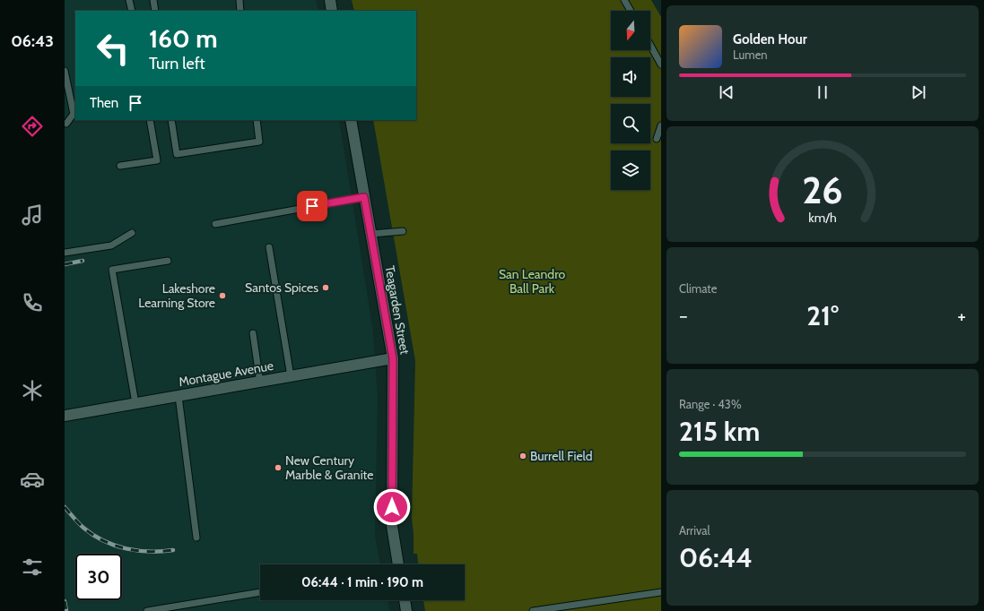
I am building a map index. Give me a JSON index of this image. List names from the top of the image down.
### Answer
{
  "streets": {
    "street": ["Teagarden Street", "Montague Avenue"]
  },
  "crossings": [
    ["Teagarden Street", "Montague Avenue"]
  ],
  "parks": ["San Leandro Ball Park"],
  "places": [
    "Santos Spices",
    "Lakeshore Learning Store",
    "Burrell Field",
    "New Century Marble & Granite"
  ],
  "north": "bottom",
  "page": {
    "tabs": "06:43",
    "turn": ["160 m", "Turn left"],
    "song": ["Golden Hour", "Lumen"],
    "then": "Then",
    "tile": [
      "Climate",
      ["Range · 43%", "215 km"],
      ["Arrival", "06:44"]
    ],
    "heat": ["−", "21°", "+"],
    "limit": "30",
    "trip": "06:44 · 1 min · 190 m",
    "gauge": ["26", "km/h"]
  }
}
